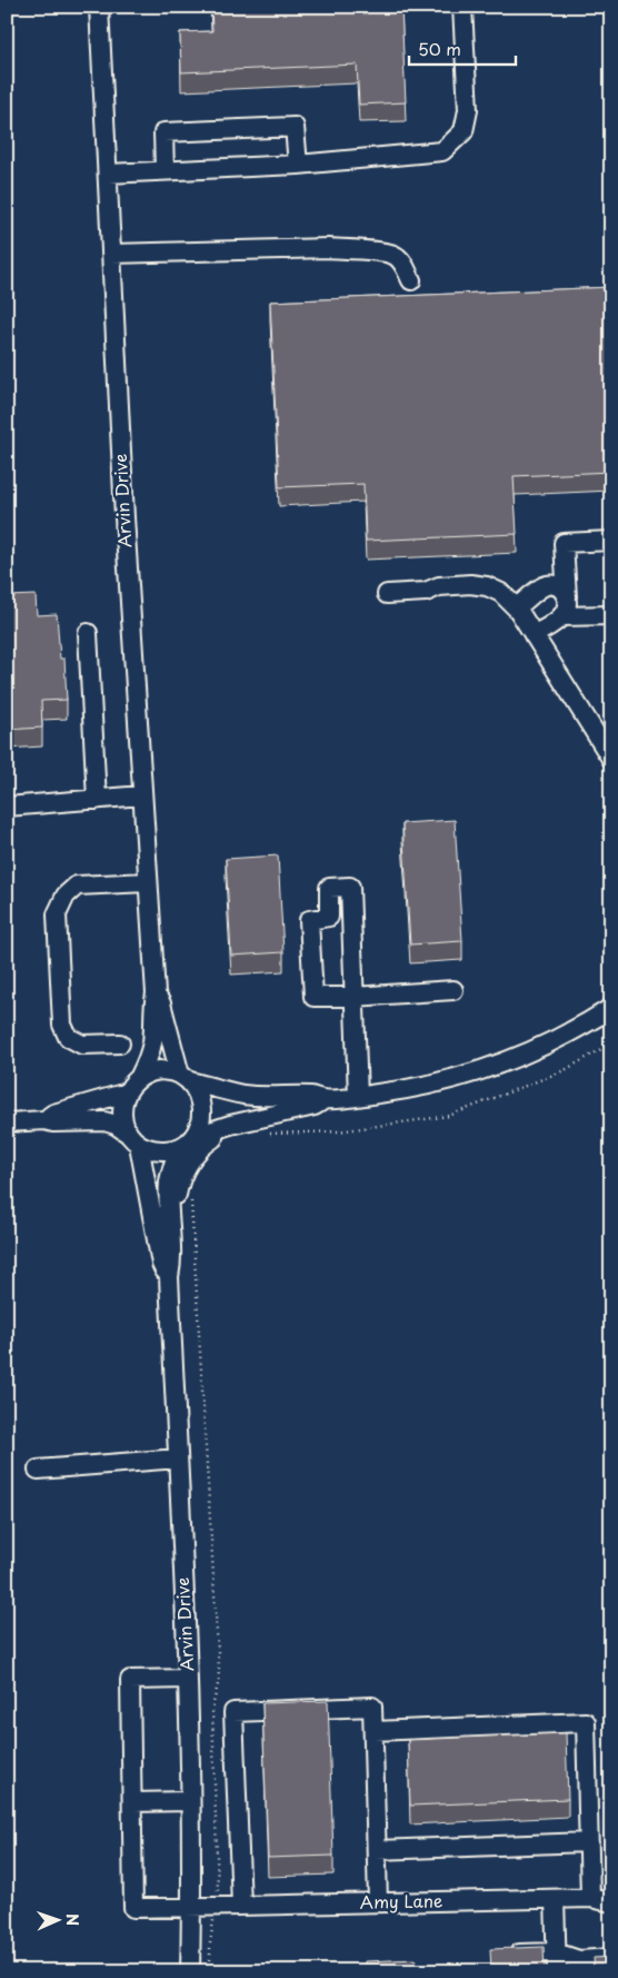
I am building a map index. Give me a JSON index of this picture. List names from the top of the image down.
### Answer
{
  "streets": {
    "street": ["Arvin Drive", "Amy Lane"]
  },
  "crossings": [
    ["Arvin Drive", "Amy Lane"]
  ],
  "scale_bar": "50 m",
  "north": "right"
}
